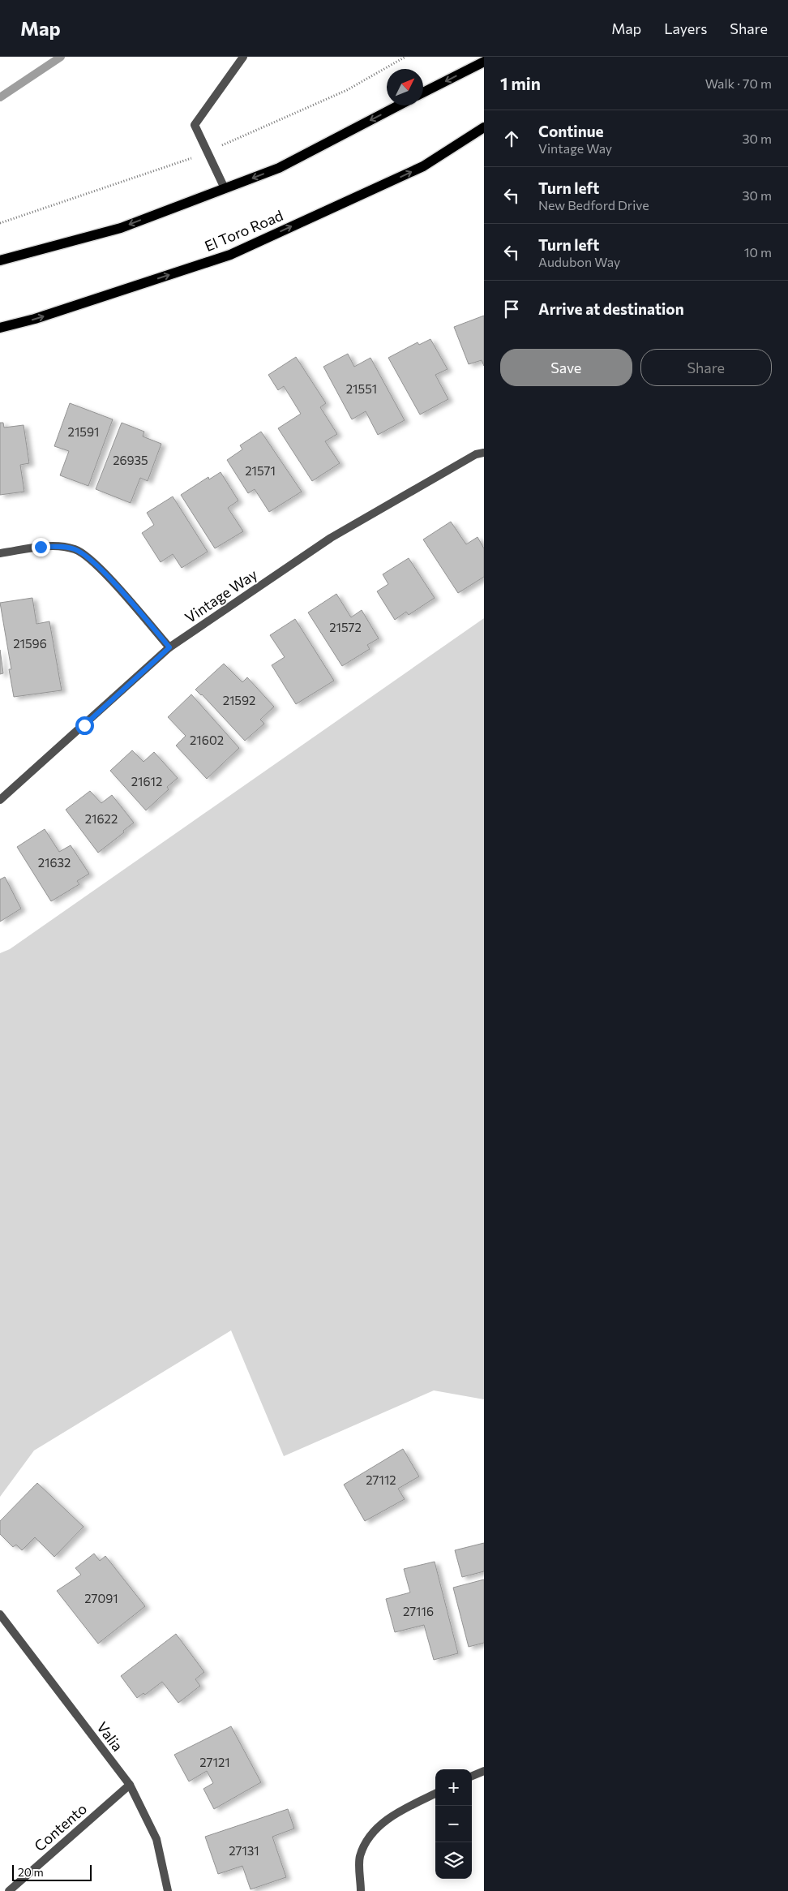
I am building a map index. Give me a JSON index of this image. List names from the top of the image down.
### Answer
{
  "streets": {
    "main road": ["El Toro Road"],
    "street": ["Vintage Way", "Valia", "Contento"]
  },
  "crossings": [
    ["Valia", "Contento"]
  ],
  "house_numbers": [
    "21551",
    "21591",
    "26935",
    "21571",
    "21572",
    "21596",
    "21592",
    "21602",
    "21612",
    "21622",
    "21632",
    "27112",
    "27091",
    "27116",
    "27121",
    "27131"
  ],
  "scale_bar": "20 m",
  "north": "top right",
  "page": {
    "header": "Map",
    "nav": ["Map", "Layers", "Share"],
    "heading": ["1 min", "Walk · 70 m"],
    "list": [
      ["Continue", "Vintage Way", "30 m"],
      ["Turn left", "New Bedford Drive", "30 m"],
      ["Turn left", "Audubon Way", "10 m"],
      "Arrive at destination"
    ],
    "buttons": ["Save", "Share"],
    "map_buttons": ["+", "−"],
    "scale": "20 m"
  }
}
